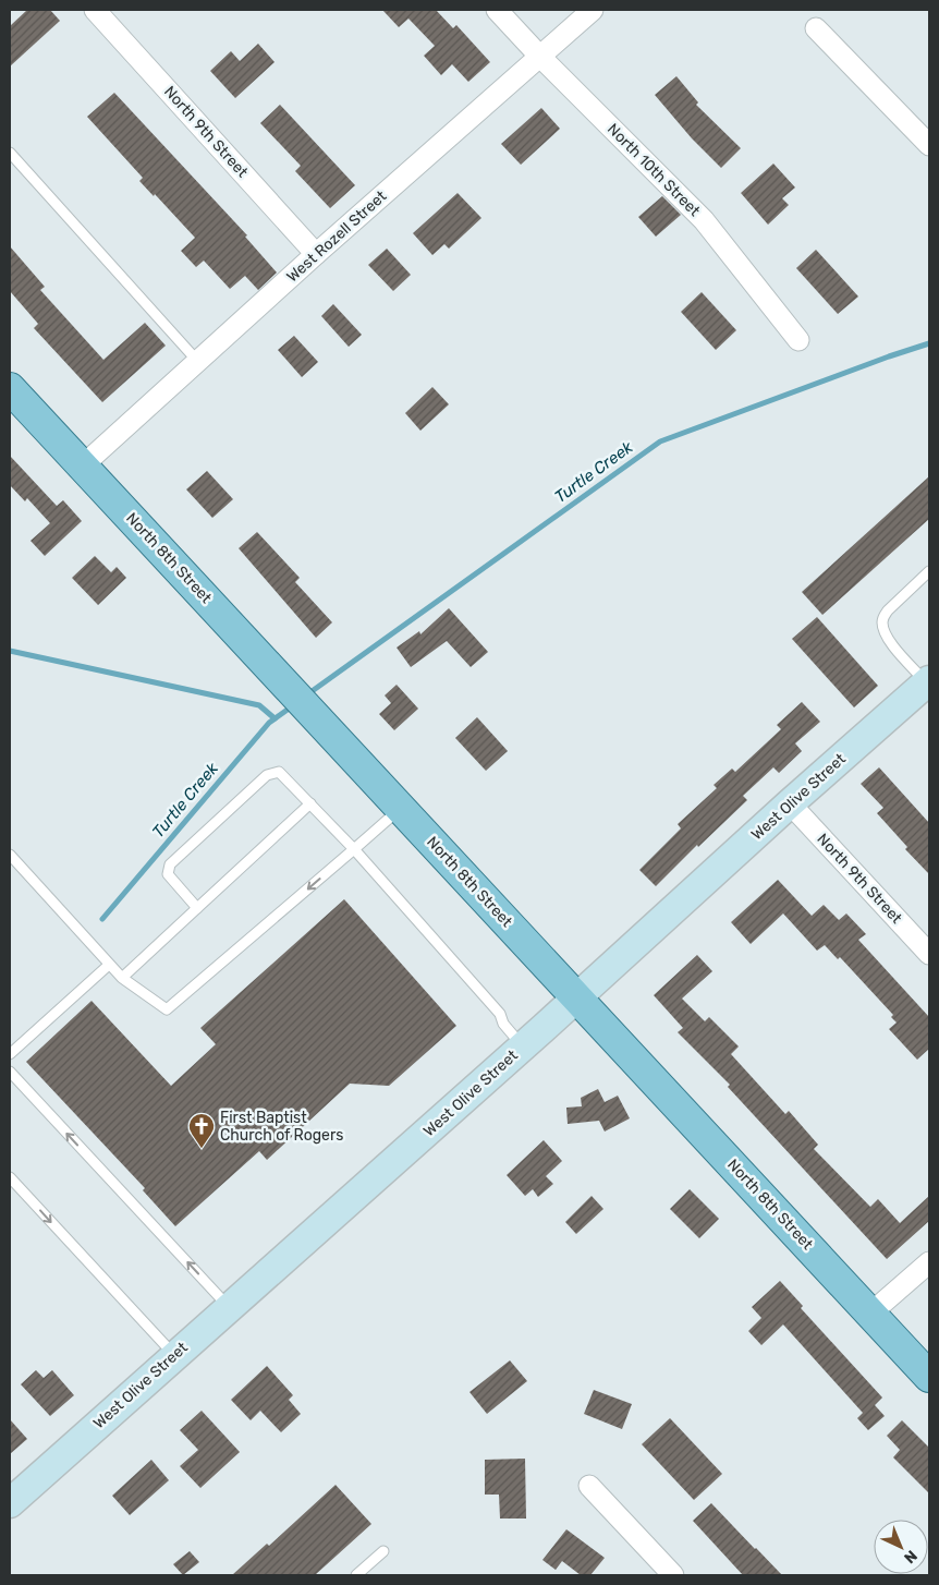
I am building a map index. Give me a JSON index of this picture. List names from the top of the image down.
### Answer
{
  "streets": {
    "main road": ["North 8th Street", "West Olive Street"],
    "street": ["North 9th Street", "North 10th Street", "West Rozell Street"]
  },
  "crossings": [
    ["North 9th Street", "West Rozell Street"],
    ["North 9th Street", "West Olive Street"],
    ["North 10th Street", "West Rozell Street"],
    ["West Rozell Street", "North 8th Street"],
    ["North 8th Street", "West Olive Street"]
  ],
  "water": ["Turtle Creek"],
  "places": {
    "church": ["First Baptist Church of Rogers"]
  },
  "north": "bottom right"
}
